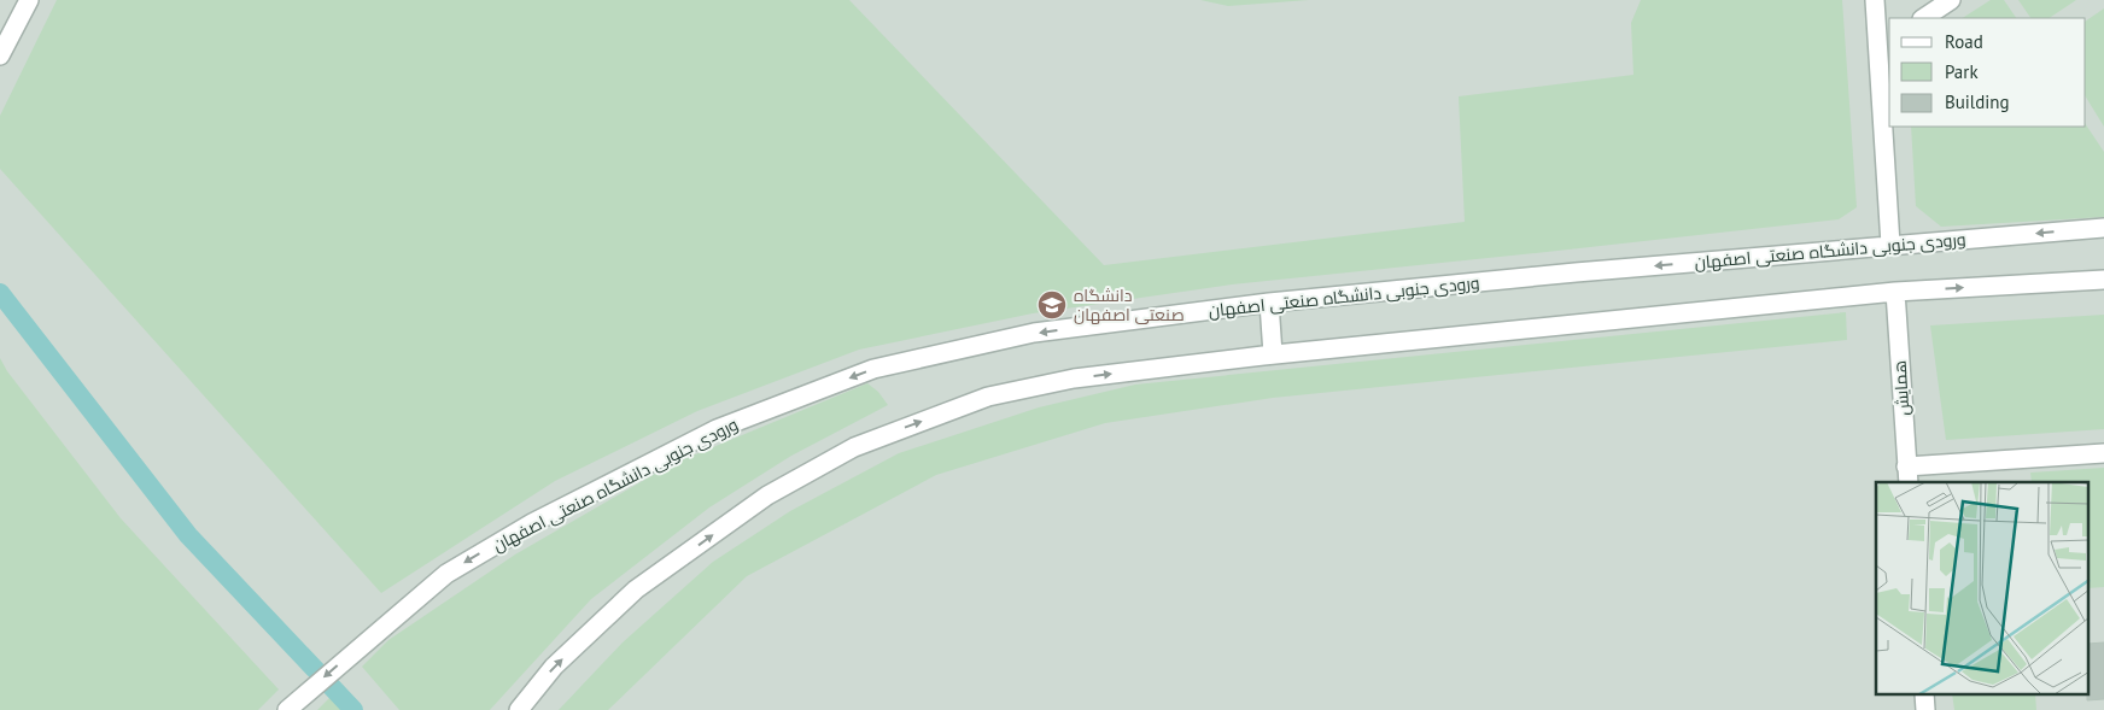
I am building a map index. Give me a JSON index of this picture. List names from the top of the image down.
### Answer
{
  "streets": {
    "street": ["ورودی جنوبی دانشگاه صنعتی اصفهان", "همایش"]
  },
  "places": {
    "school or university": ["دانشگاه صنعتی اصفهان"]
  },
  "legend": ["Road", "Park", "Building"]
}
